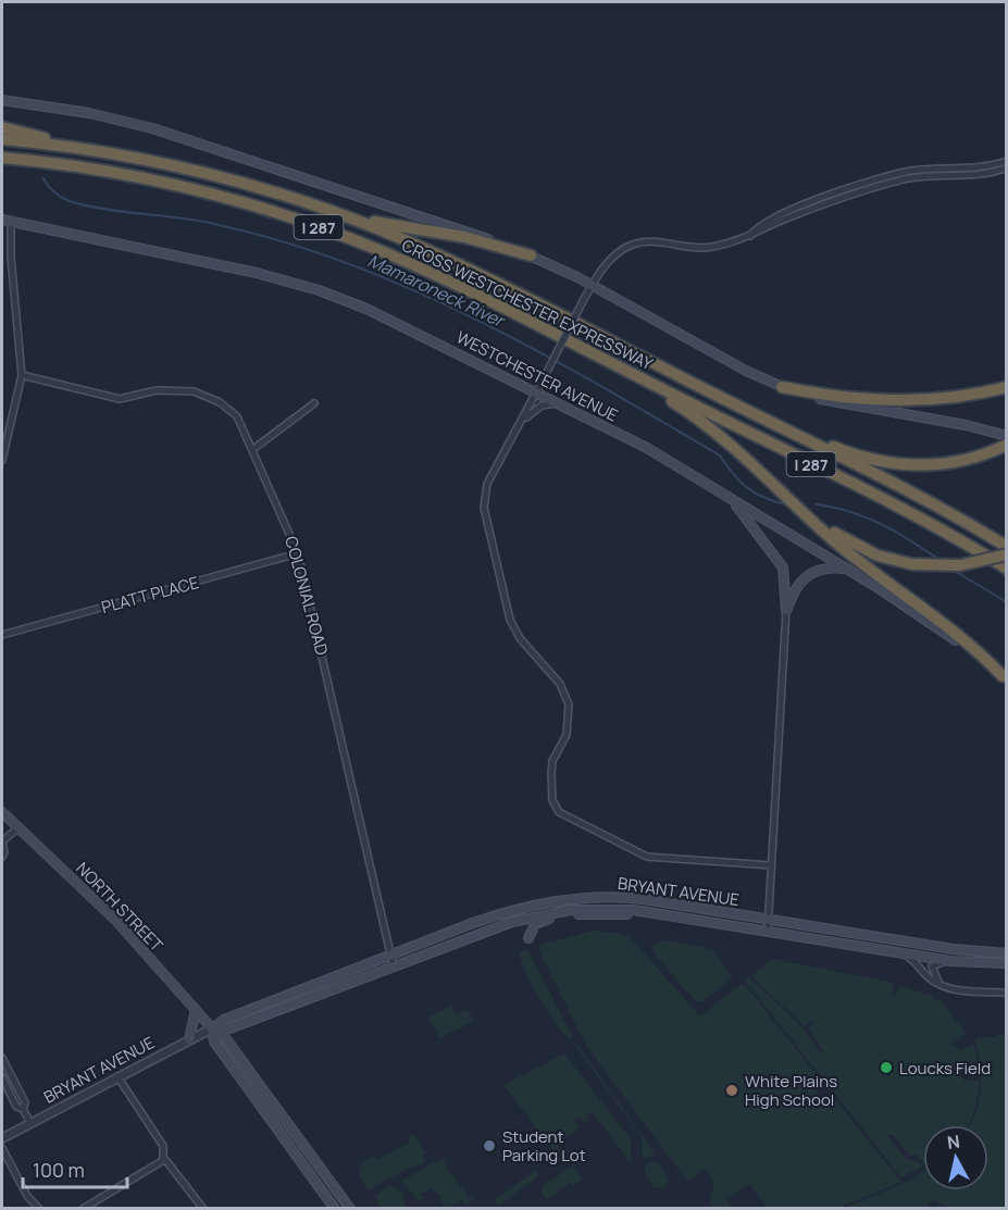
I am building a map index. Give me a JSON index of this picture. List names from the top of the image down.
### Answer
{
  "streets": {
    "highway": ["I 287", "CROSS WESTCHESTER EXPRESSWAY"],
    "main road": ["WESTCHESTER AVENUE", "BRYANT AVENUE", "NORTH STREET"],
    "street": ["PLATT PLACE", "COLONIAL ROAD"]
  },
  "crossings": [
    ["PLATT PLACE", "COLONIAL ROAD"],
    ["COLONIAL ROAD", "BRYANT AVENUE"],
    ["BRYANT AVENUE", "NORTH STREET"]
  ],
  "water": ["Mamaroneck River"],
  "places": ["Loucks Field", "White Plains High School", "Student Parking Lot"],
  "scale_bar": "100 m",
  "north": "top"
}
